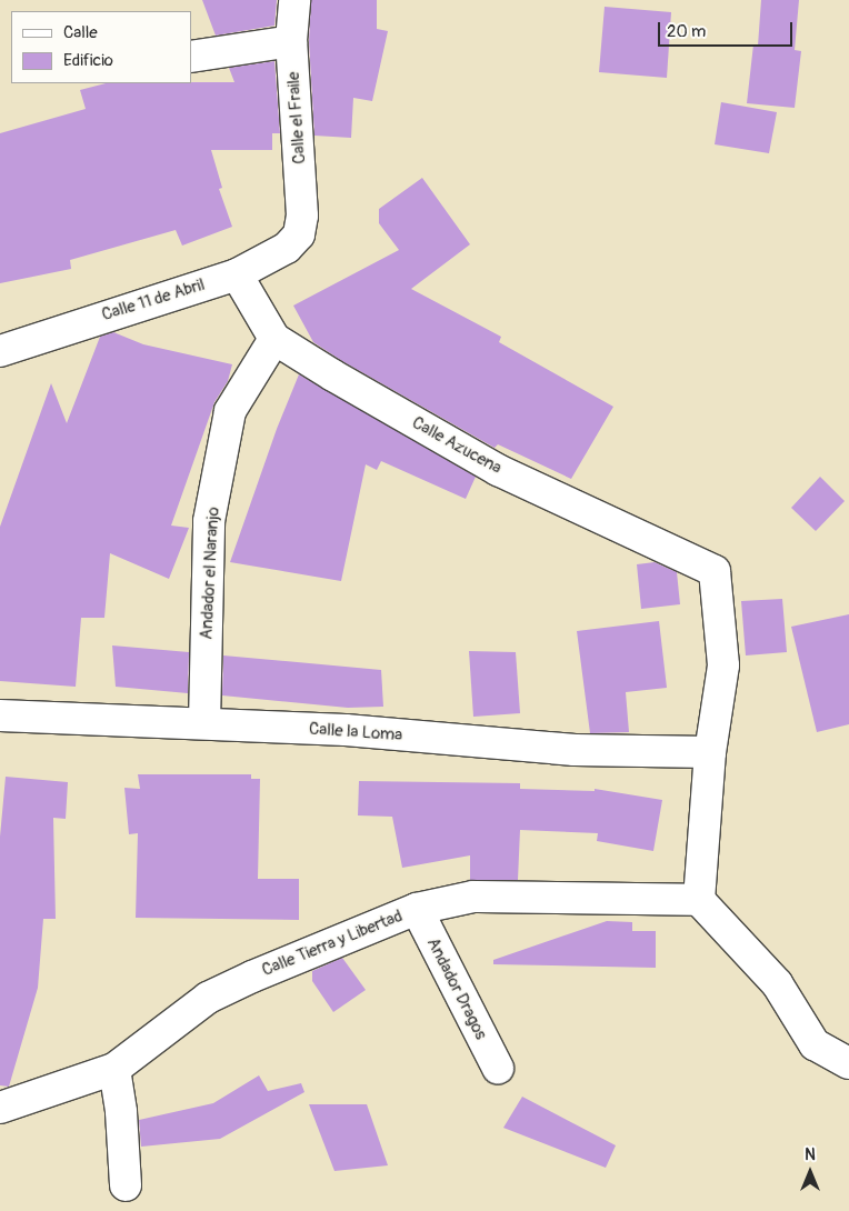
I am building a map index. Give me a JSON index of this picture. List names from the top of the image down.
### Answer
{
  "streets": {
    "street": [
      "Calle el Fraile",
      "Calle 11 de Abril",
      "Calle Azucena",
      "Andador el Naranjo",
      "Calle la Loma",
      "Calle Tierra y Libertad",
      "Andador Dragos"
    ]
  },
  "crossings": [
    ["Calle el Fraile", "Calle 11 de Abril"],
    ["Calle 11 de Abril", "Calle Azucena"],
    ["Calle Azucena", "Andador el Naranjo"],
    ["Calle Azucena", "Calle la Loma"],
    ["Andador el Naranjo", "Calle la Loma"],
    ["Calle Tierra y Libertad", "Andador Dragos"]
  ],
  "legend": ["Calle", "Edificio"],
  "scale_bar": "20 m",
  "north": "top"
}
